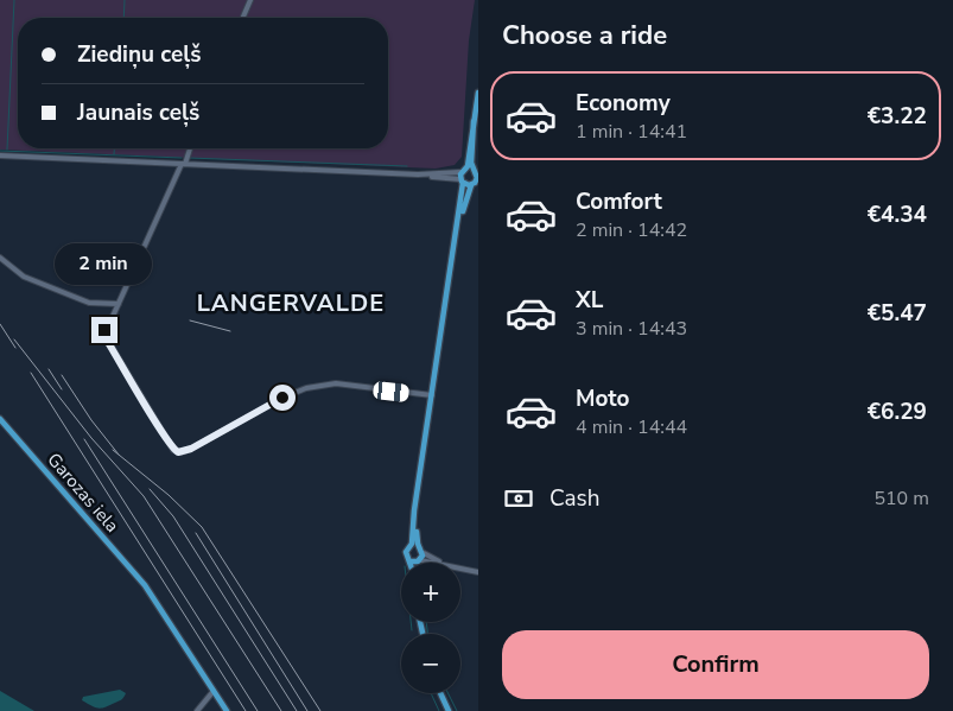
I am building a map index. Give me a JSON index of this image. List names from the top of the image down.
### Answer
{
  "streets": {
    "main road": ["Garozas iela"]
  },
  "districts": ["LANGERVALDE"],
  "page": {
    "heading": "Choose a ride",
    "banner": ["Ziediņu ceļš", "Jaunais ceļš"],
    "list": [
      {
        "name": "Economy",
        "note": "1 min · 14:41",
        "value": "€3.22"
      },
      {
        "name": "Comfort",
        "note": "2 min · 14:42",
        "value": "€4.34"
      },
      {
        "name": "XL",
        "note": "3 min · 14:43",
        "value": "€5.47"
      },
      {
        "name": "Moto",
        "note": "4 min · 14:44",
        "value": "€6.29"
      }
    ],
    "bubble": "2 min",
    "pay": ["Cash", "510 m"],
    "map_buttons": ["+", "−"],
    "buttons": "Confirm"
  }
}
